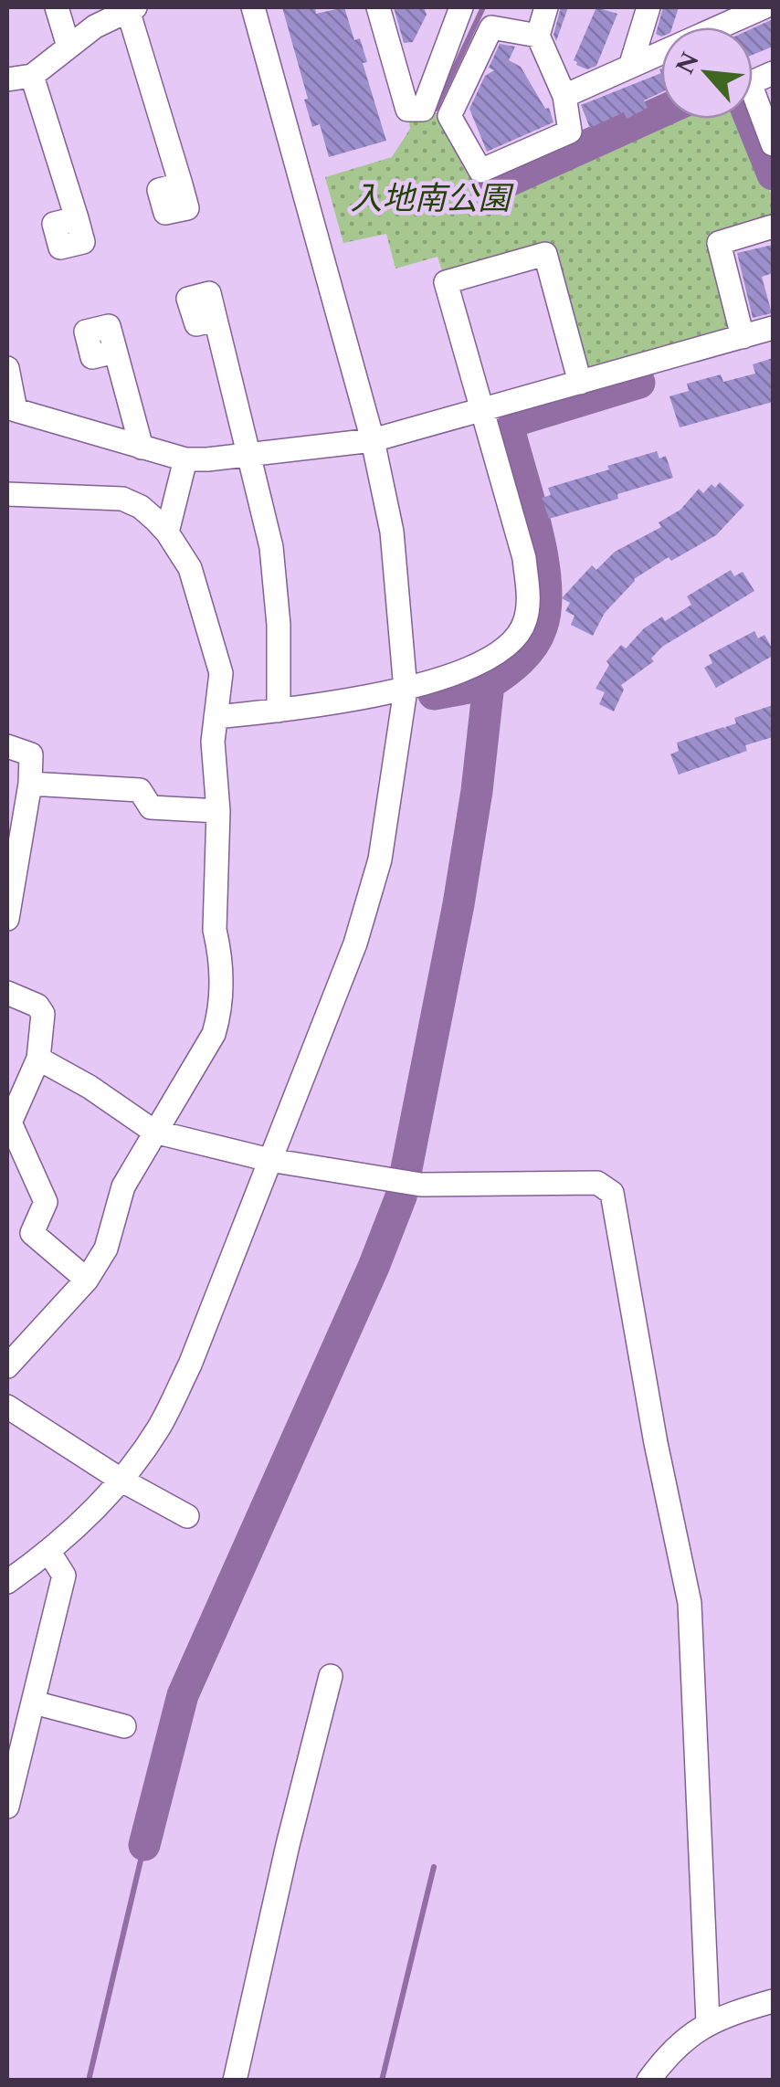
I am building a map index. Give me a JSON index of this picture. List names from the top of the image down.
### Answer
{
  "parks": ["入地南公園"],
  "north": "top left"
}
